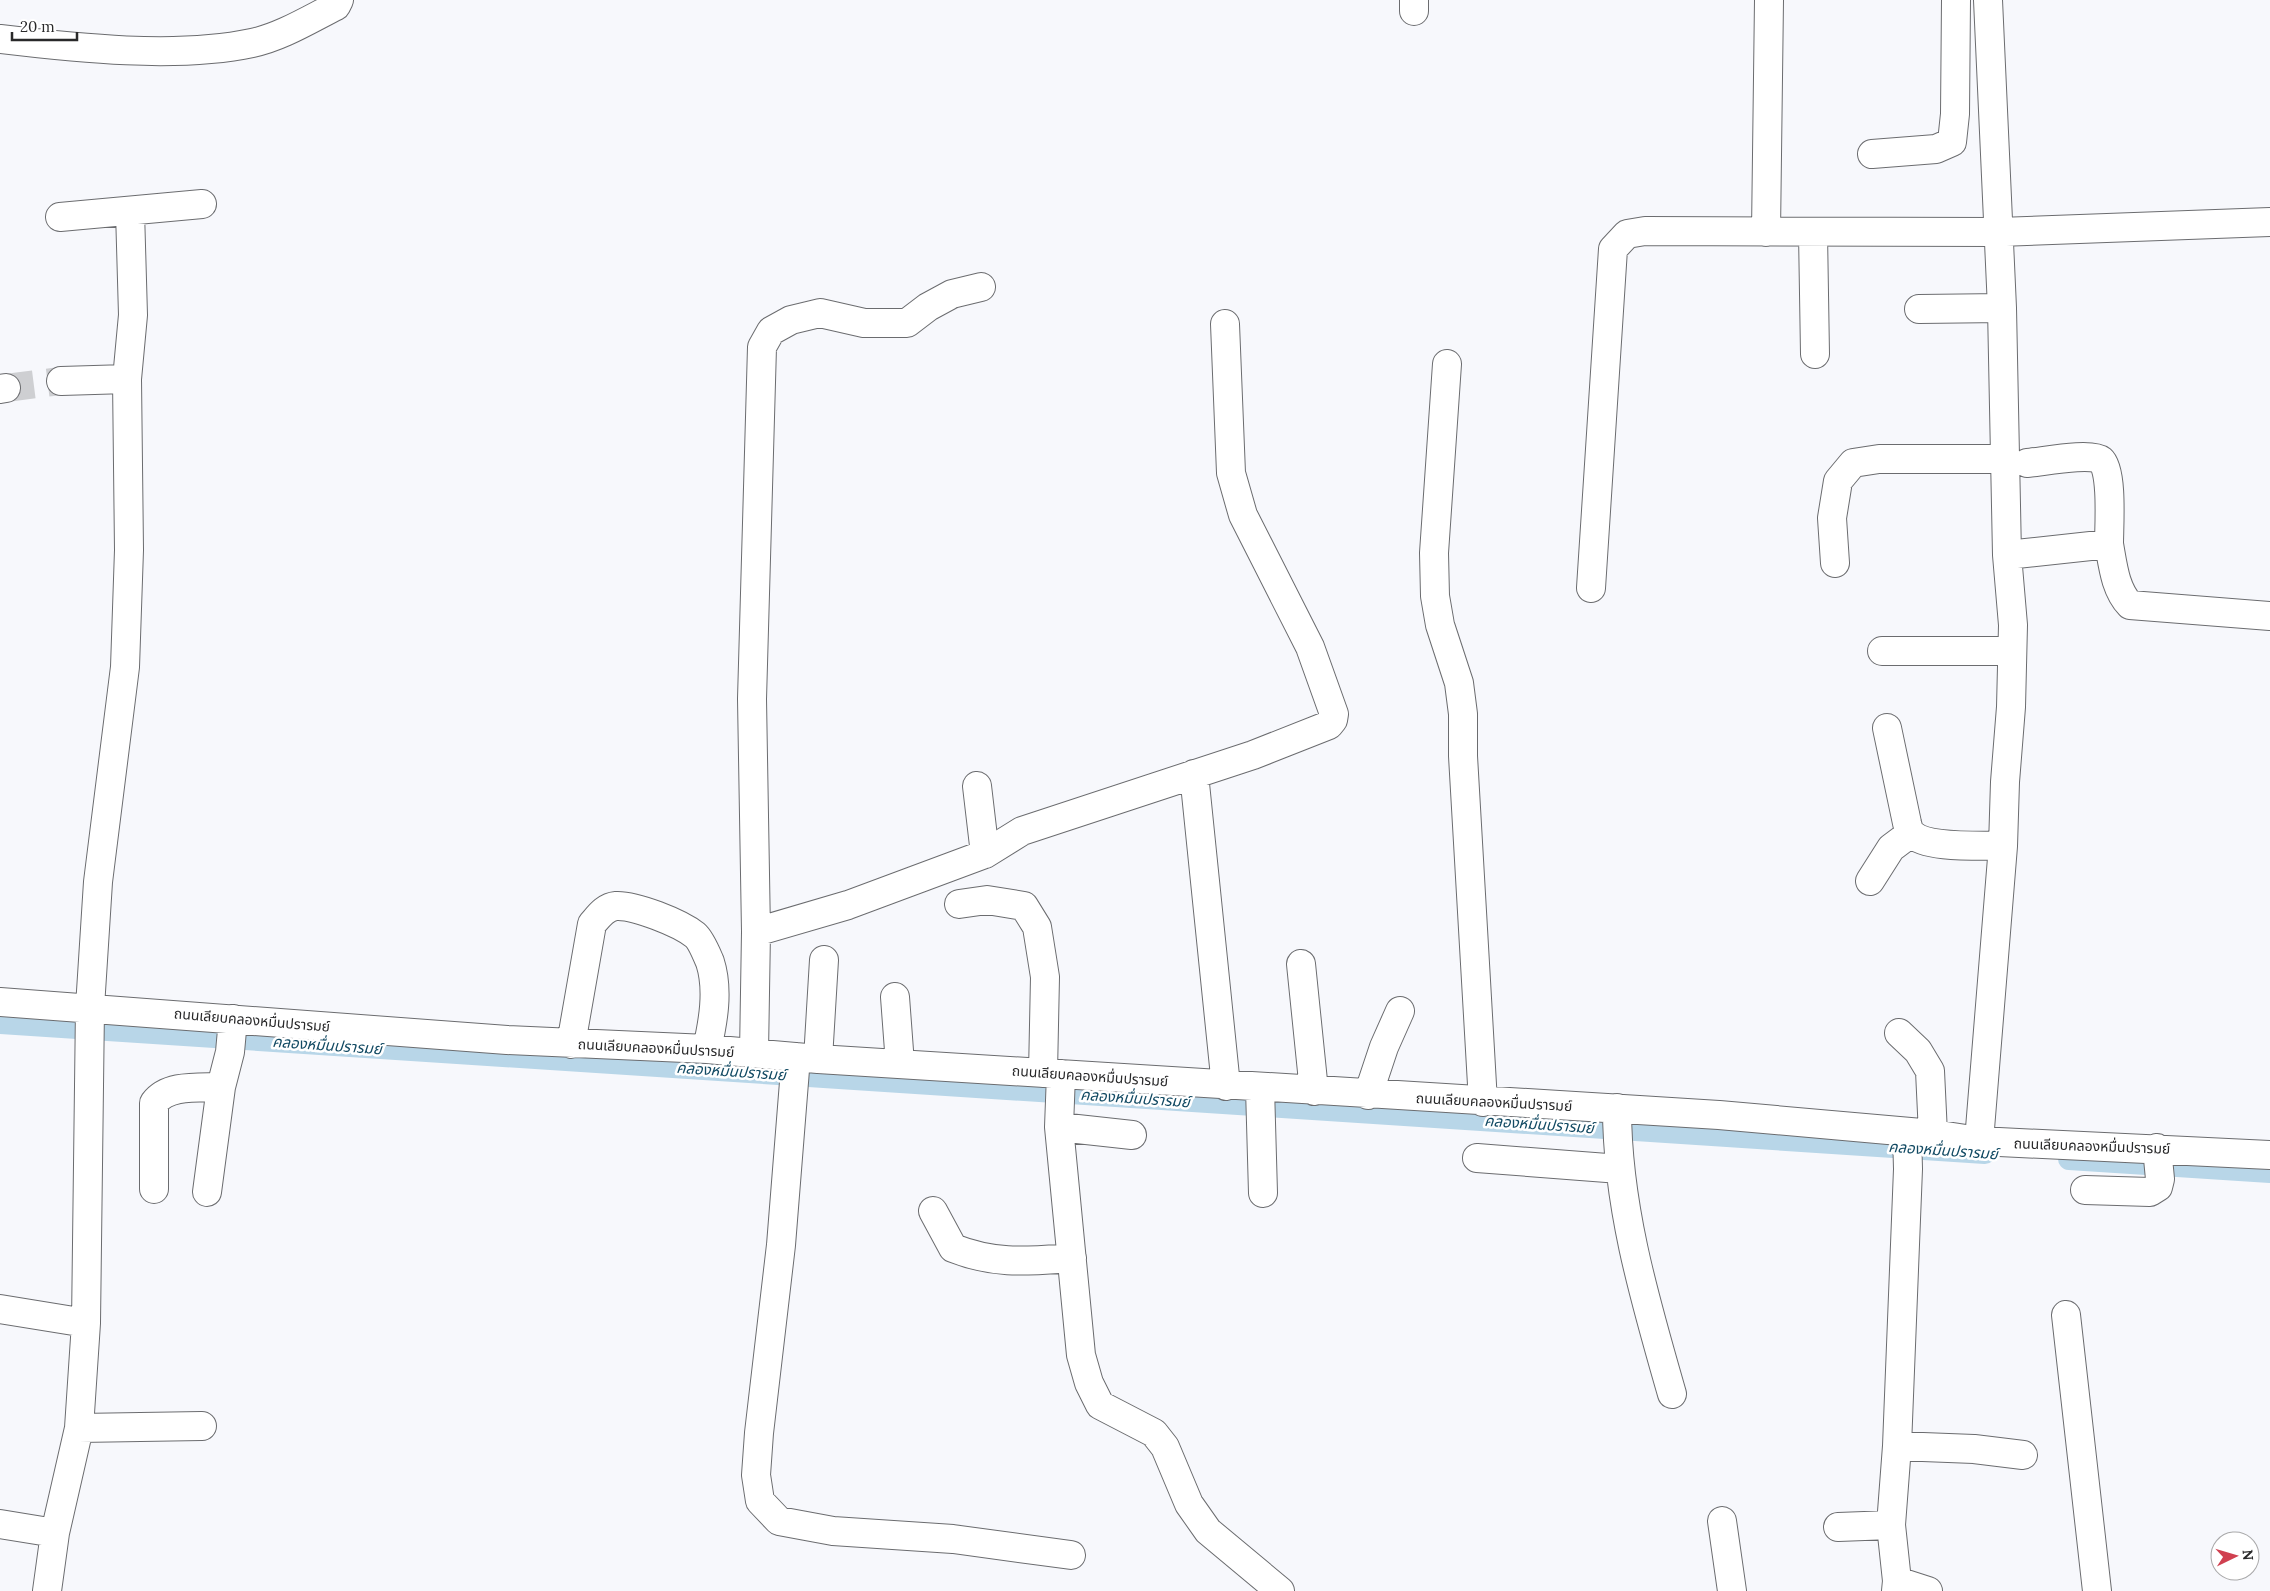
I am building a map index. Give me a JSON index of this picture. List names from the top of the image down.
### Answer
{
  "streets": {
    "street": ["ถนนเลียบคลองหมื่นปรารมย์"]
  },
  "water": ["คลองหมื่นปรารมย์"],
  "scale_bar": "20 m",
  "north": "right"
}
